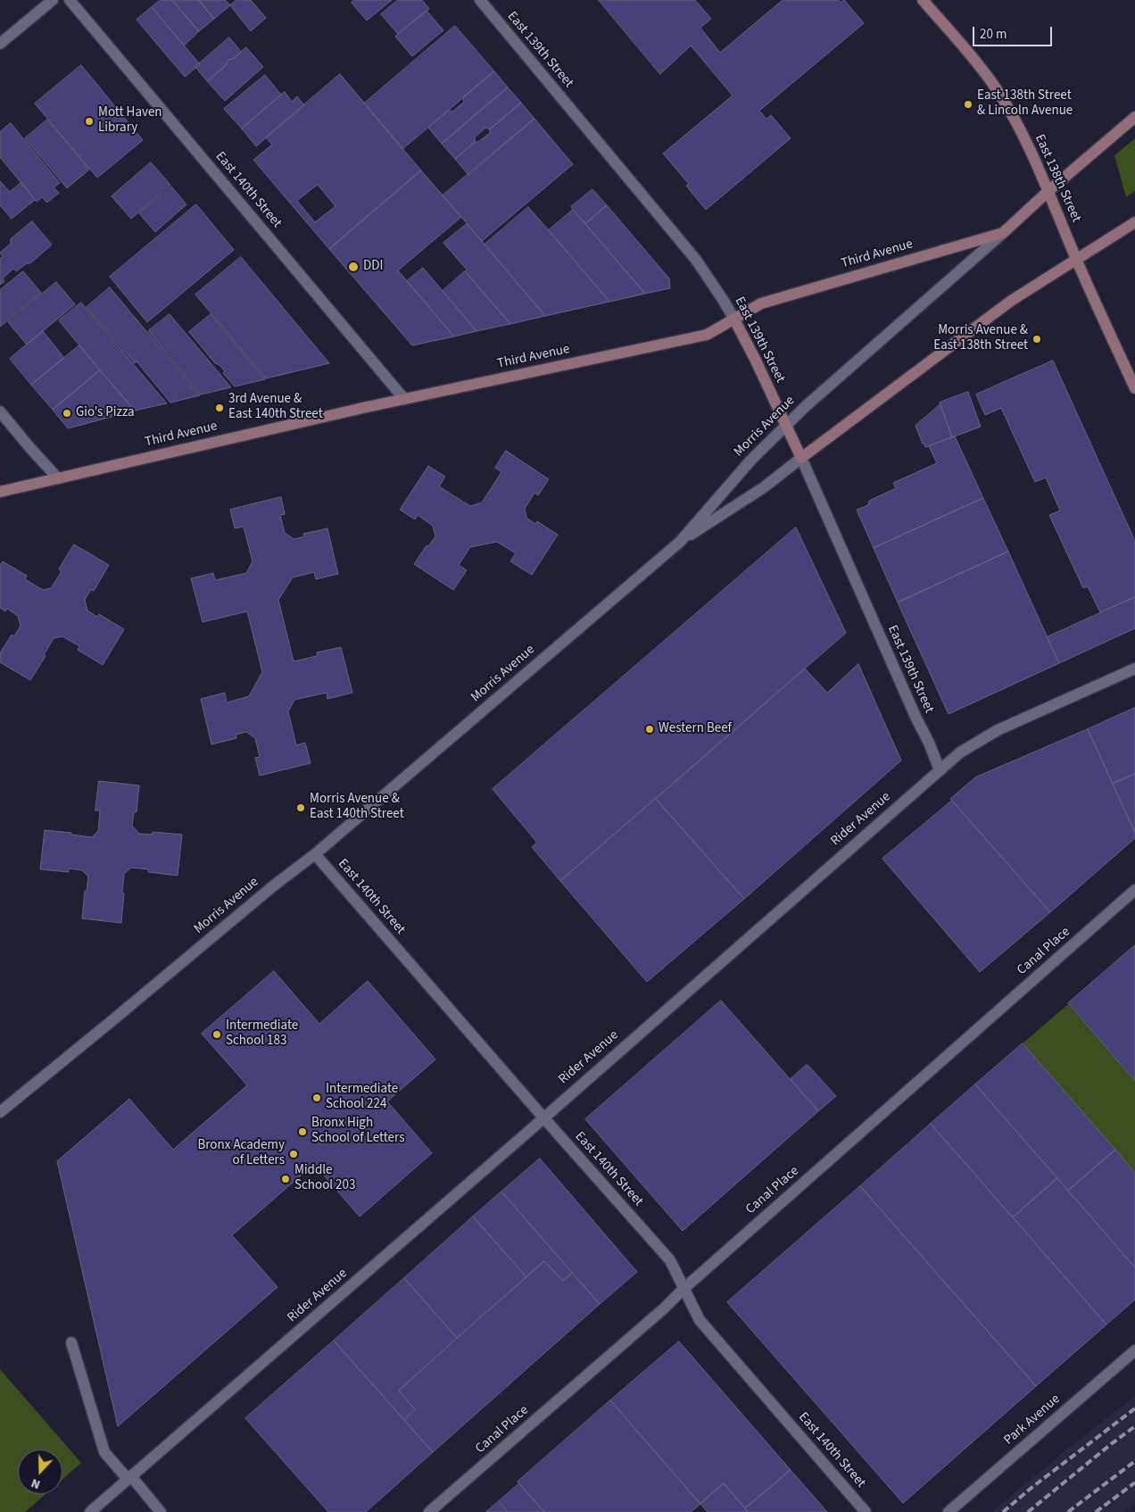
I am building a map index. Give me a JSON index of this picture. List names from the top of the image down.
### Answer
{
  "streets": {
    "main road": ["East 139th Street", "East 138th Street", "Third Avenue"],
    "street": [
      "East 140th Street",
      "Morris Avenue",
      "Rider Avenue",
      "Canal Place",
      "Park Avenue"
    ]
  },
  "crossings": [
    ["East 139th Street", "Third Avenue"],
    ["East 139th Street", "Morris Avenue"],
    ["East 139th Street", "Rider Avenue"],
    ["East 138th Street", "Third Avenue"],
    ["East 140th Street", "Third Avenue"],
    ["East 140th Street", "Morris Avenue"],
    ["East 140th Street", "Rider Avenue"],
    ["East 140th Street", "Canal Place"],
    ["Third Avenue", "Morris Avenue"]
  ],
  "places": [
    "East 138th Street & Lincoln Avenue",
    "Mott Haven Library",
    "DDI",
    "Morris Avenue & East 138th Street",
    "3rd Avenue & East 140th Street",
    "Gio's Pizza",
    "Western Beef",
    "Morris Avenue & East 140th Street",
    "Intermediate School 183",
    "Intermediate School 224",
    "Bronx High School of Letters",
    "Bronx Academy of Letters",
    "Middle School 203"
  ],
  "scale_bar": "20 m",
  "north": "bottom"
}
